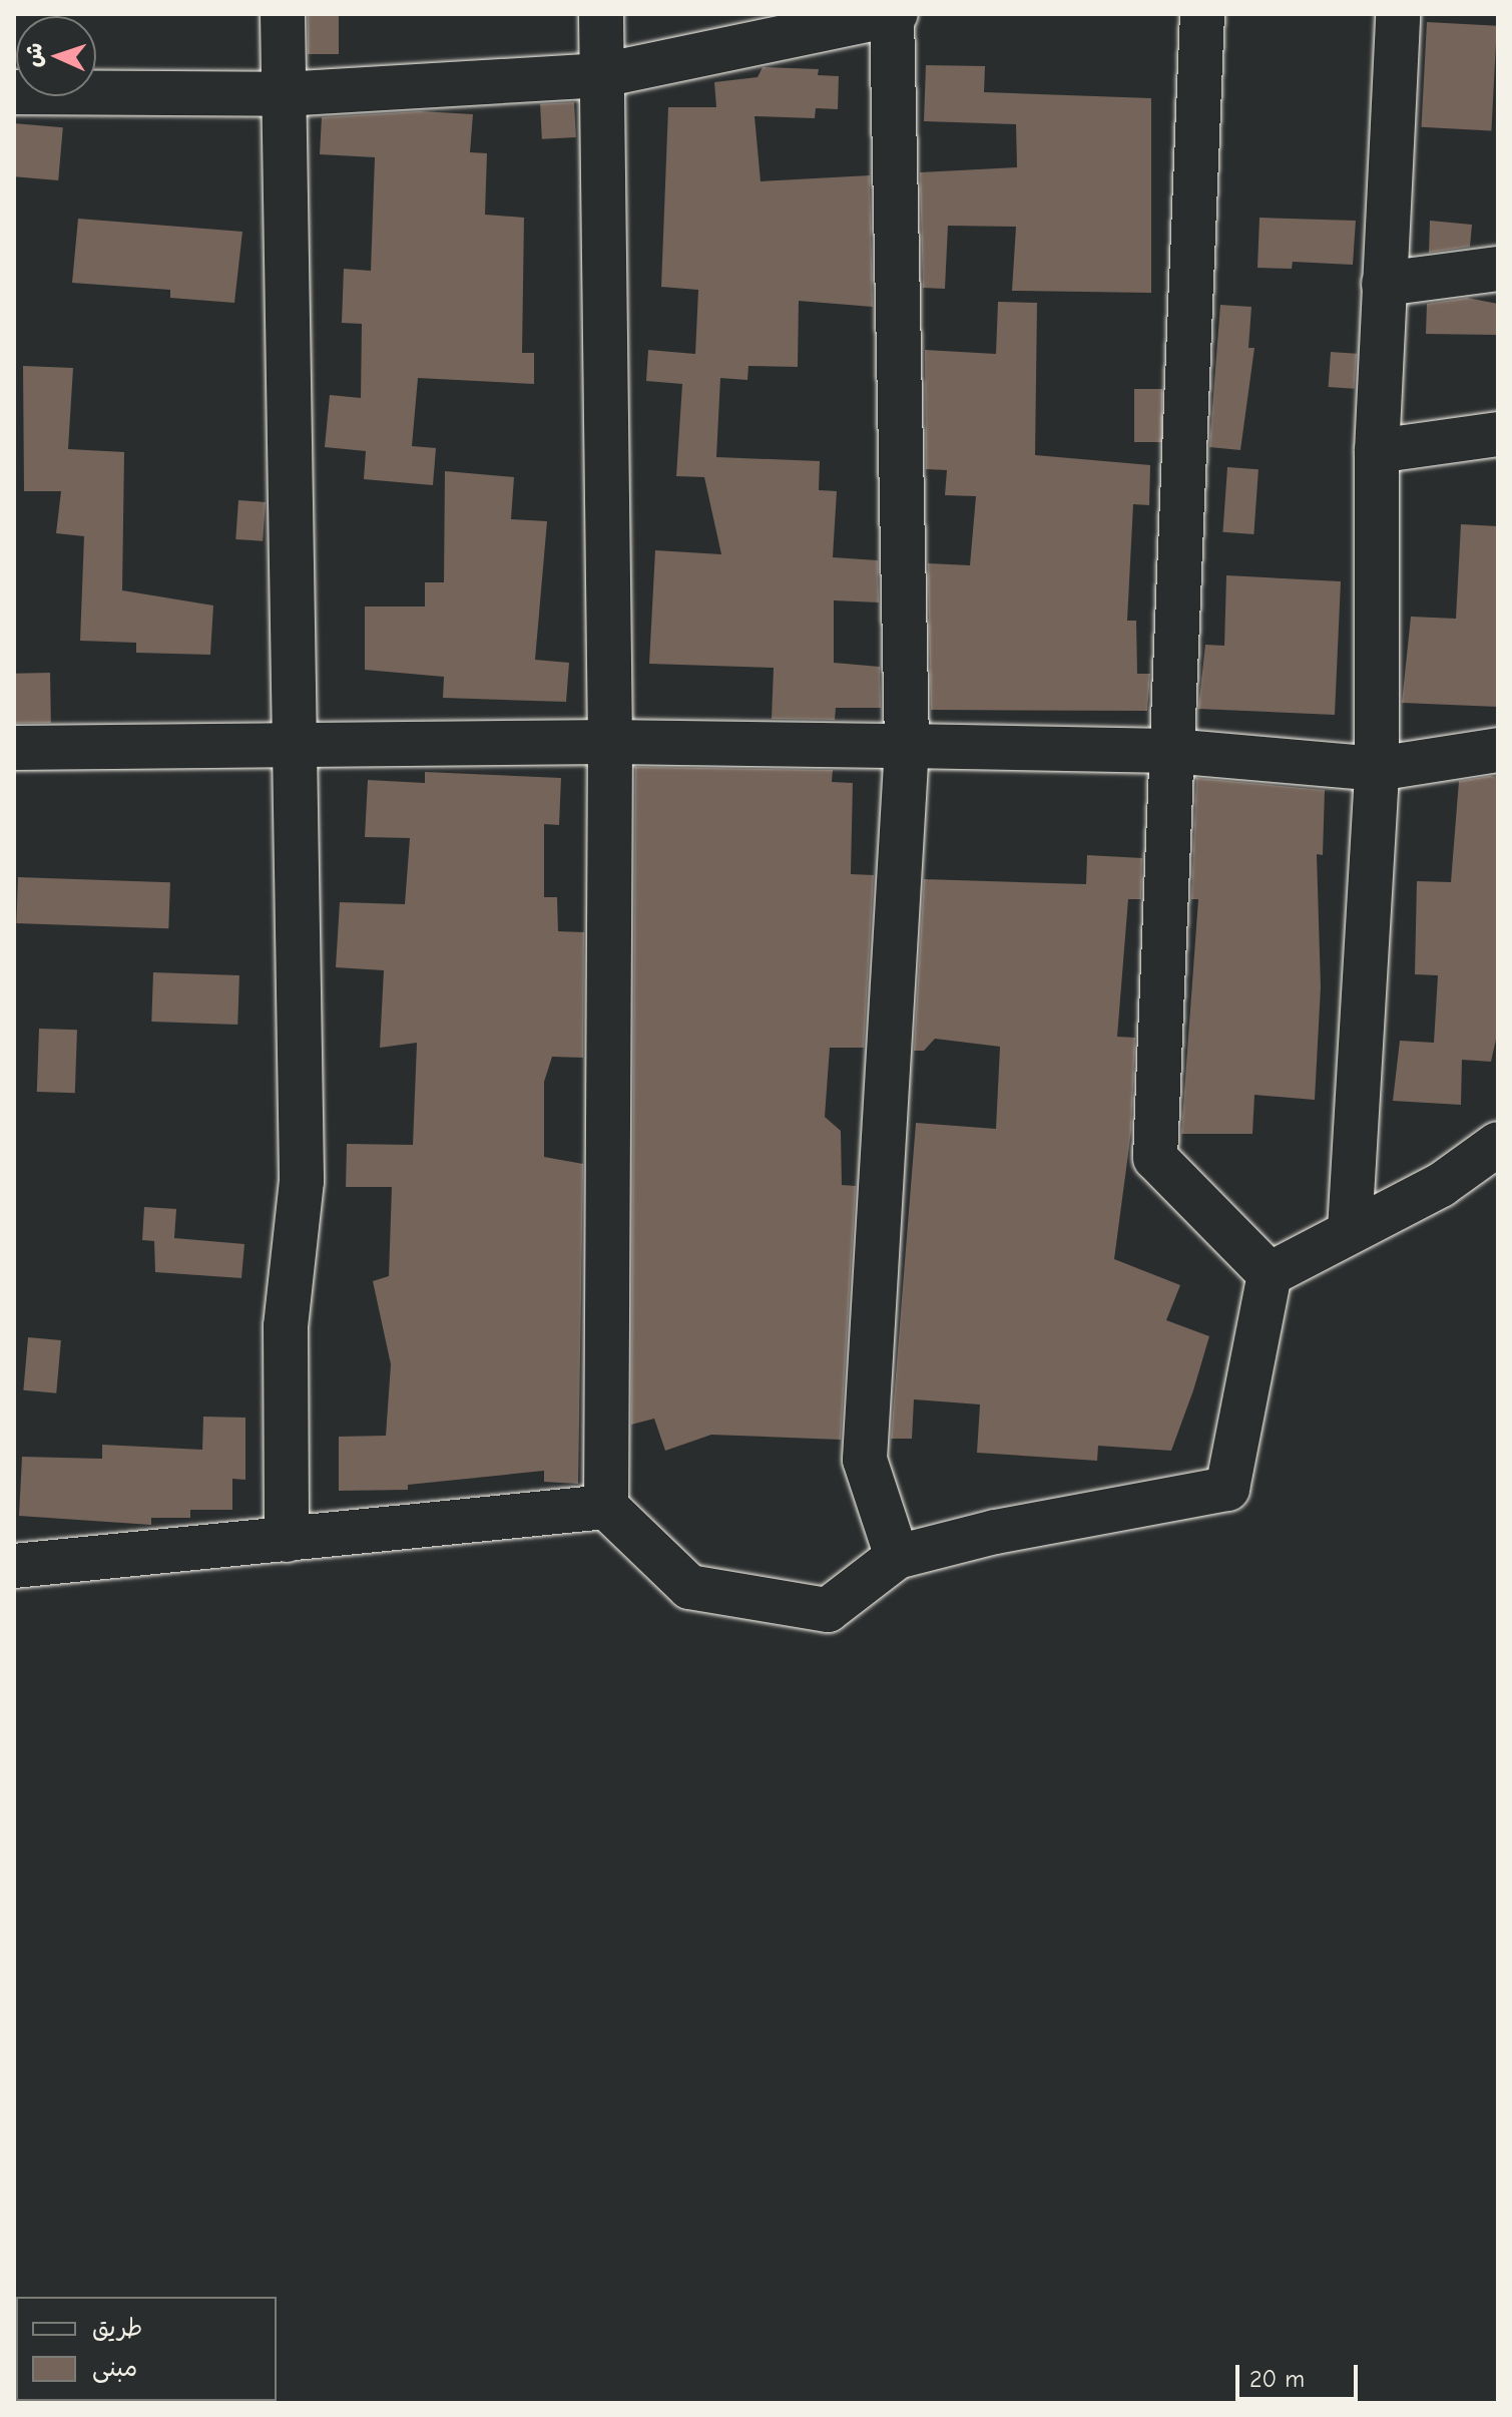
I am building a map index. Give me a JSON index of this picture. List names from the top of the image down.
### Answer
{
  "legend": ["طريق", "مبنى"],
  "scale_bar": "20 m",
  "north": "left"
}
